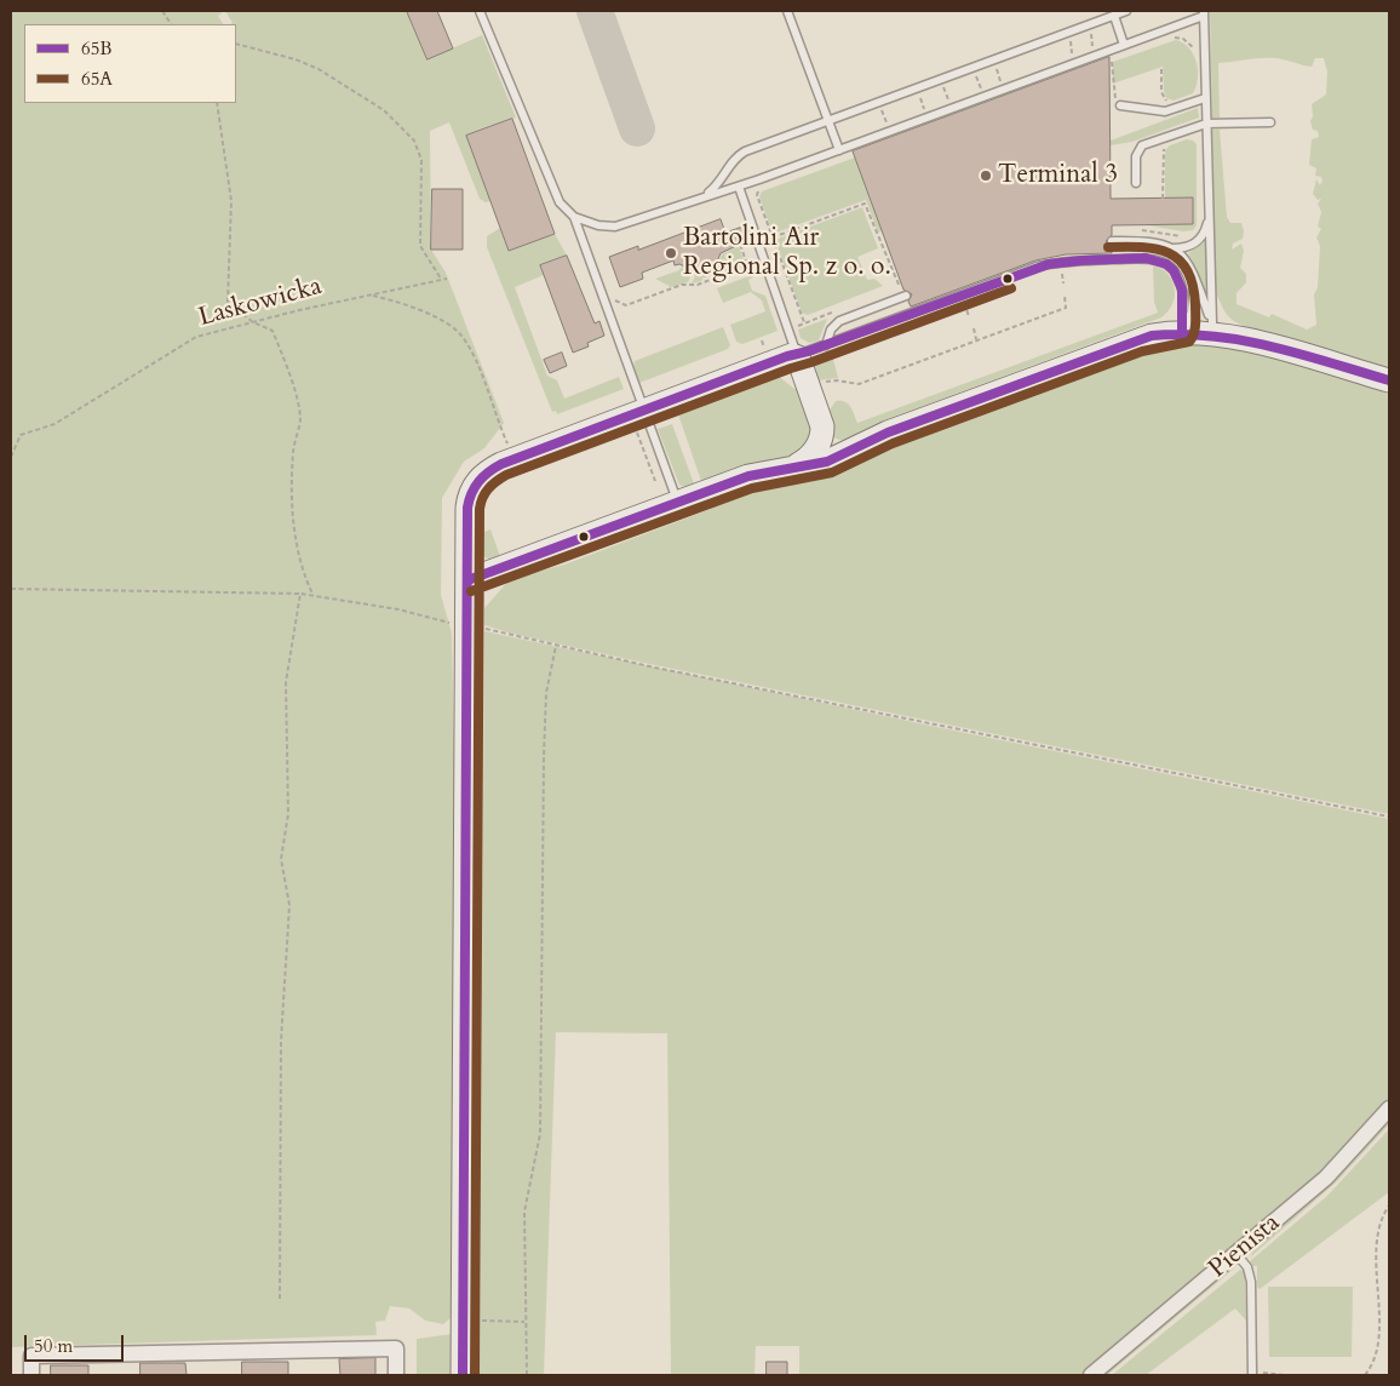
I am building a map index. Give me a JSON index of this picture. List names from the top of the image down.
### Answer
{
  "streets": {
    "street": ["Pienista"],
    "path": ["Laskowicka"]
  },
  "places": ["Terminal 3", "Bartolini Air Regional Sp. z o. o."],
  "lines": ["transit line 65A", "transit line 65B"],
  "legend": ["65B", "65A"],
  "scale_bar": "50 m"
}
